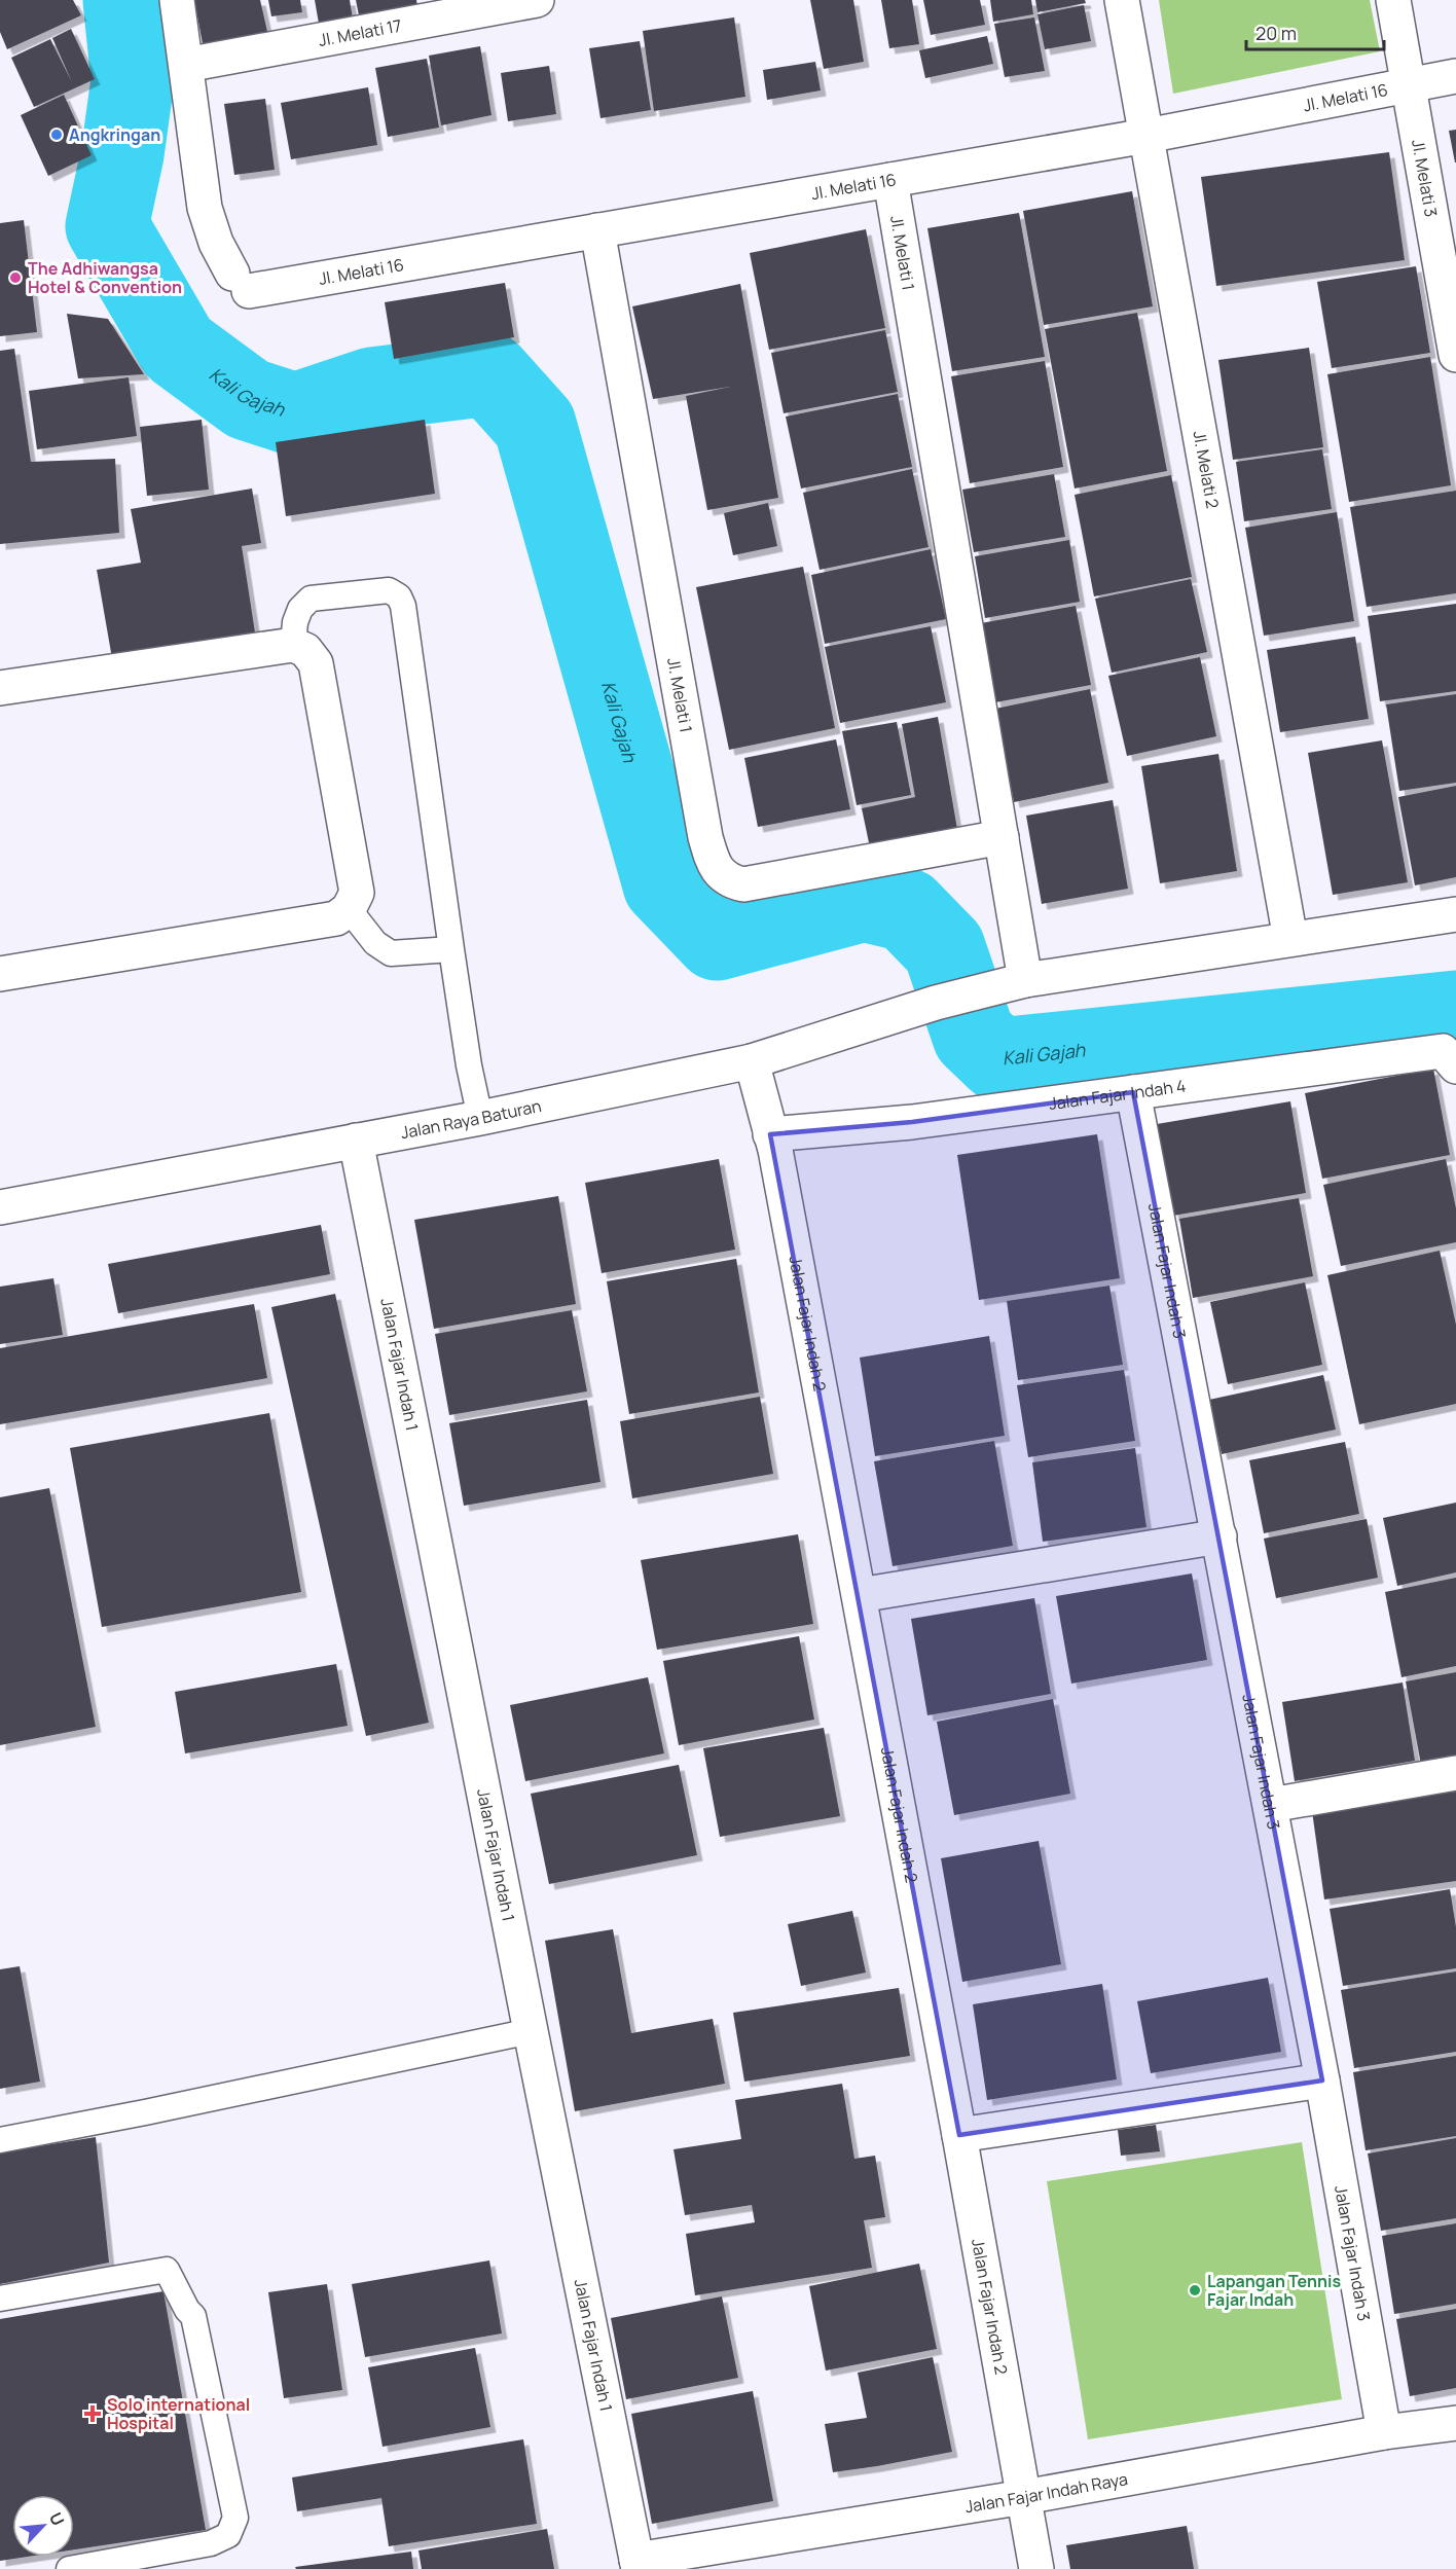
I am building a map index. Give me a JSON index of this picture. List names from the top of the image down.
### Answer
{
  "streets": {
    "street": [
      "Jl. Melati 17",
      "Jl. Melati 16",
      "Jl. Melati 3",
      "Jl. Melati 1",
      "Jl. Melati 2",
      "Jalan Fajar Indah 4",
      "Jalan Raya Baturan",
      "Jalan Fajar Indah 3",
      "Jalan Fajar Indah 2",
      "Jalan Fajar Indah 1",
      "Jalan Fajar Indah Raya"
    ]
  },
  "crossings": [
    ["Jl. Melati 17", "Jl. Melati 16"],
    ["Jl. Melati 16", "Jl. Melati 3"],
    ["Jl. Melati 16", "Jl. Melati 1"],
    ["Jl. Melati 16", "Jl. Melati 2"],
    ["Jl. Melati 1", "Jalan Raya Baturan"],
    ["Jl. Melati 2", "Jalan Raya Baturan"],
    ["Jalan Fajar Indah 4", "Jalan Fajar Indah 3"],
    ["Jalan Fajar Indah 4", "Jalan Fajar Indah 2"],
    ["Jalan Raya Baturan", "Jalan Fajar Indah 2"],
    ["Jalan Raya Baturan", "Jalan Fajar Indah 1"],
    ["Jalan Fajar Indah 3", "Jalan Fajar Indah Raya"],
    ["Jalan Fajar Indah 2", "Jalan Fajar Indah Raya"],
    ["Jalan Fajar Indah 1", "Jalan Fajar Indah Raya"]
  ],
  "water": ["Kali Gajah"],
  "places": {
    "other": ["Angkringan", "The Adhiwangsa Hotel & Convention", "Lapangan Tennis Fajar Indah"],
    "health": ["Solo international Hospital"]
  },
  "scale_bar": "20 m",
  "north": "top right"
}
